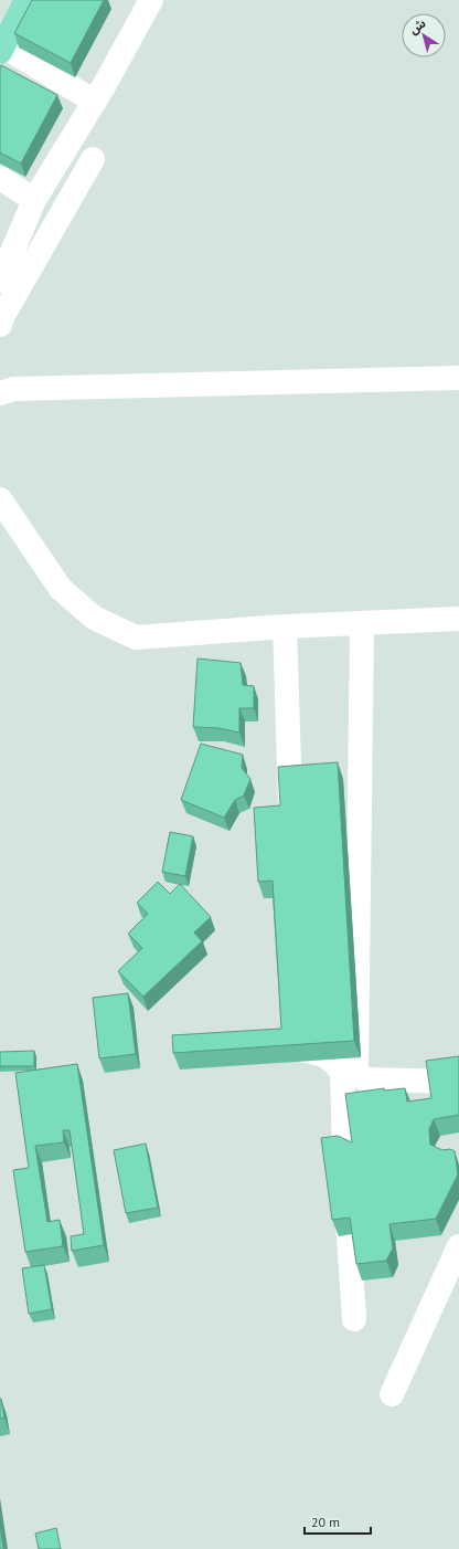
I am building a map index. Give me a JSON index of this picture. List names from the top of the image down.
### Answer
{
  "scale_bar": "20 m",
  "north": "top left"
}
